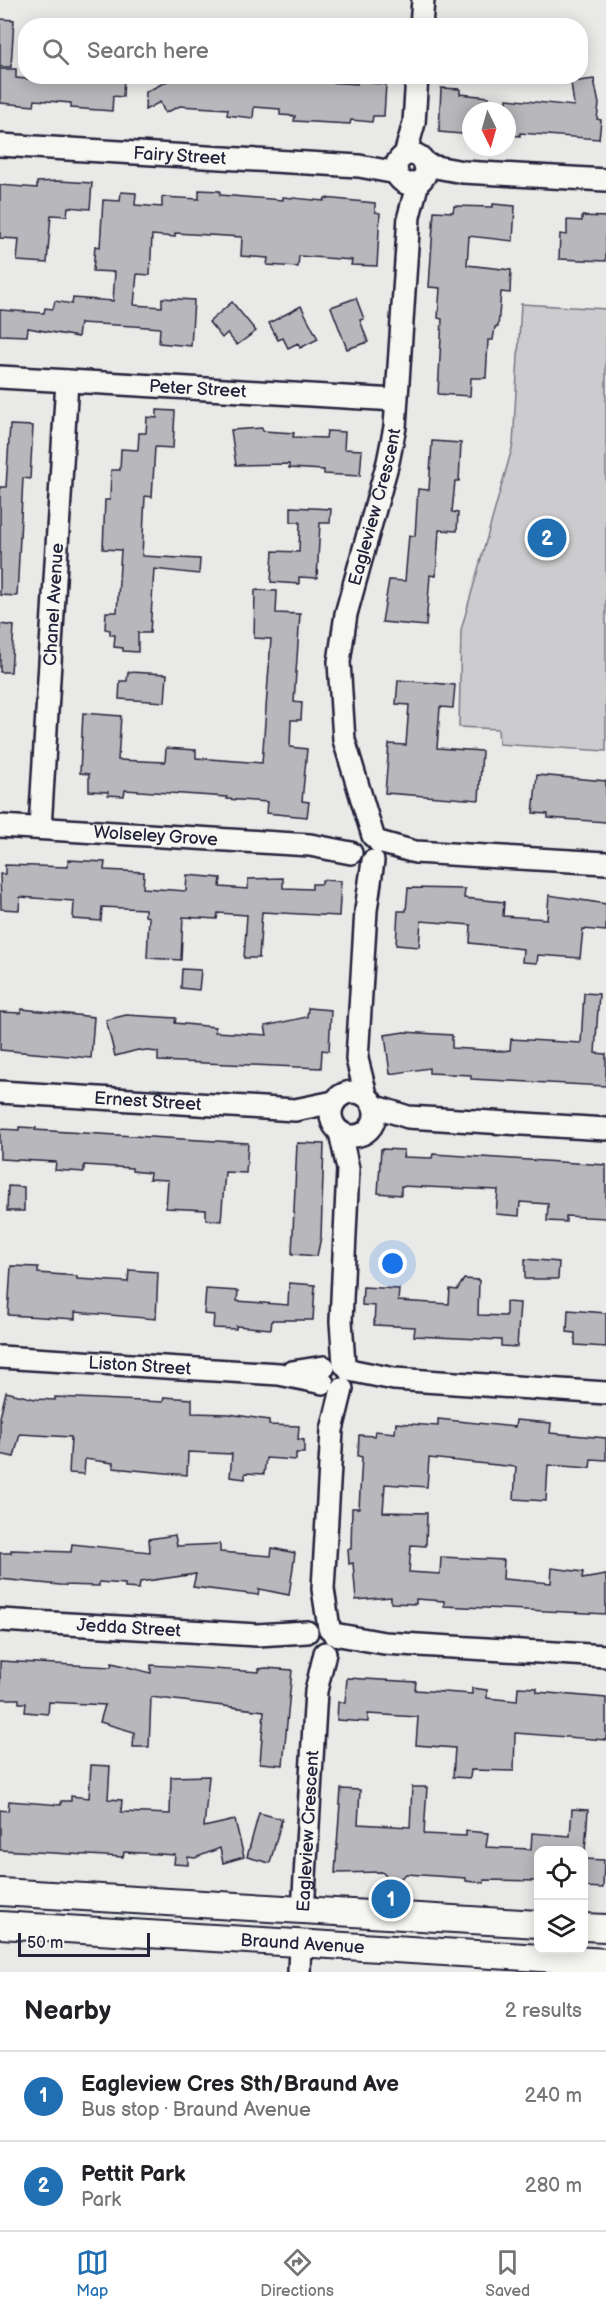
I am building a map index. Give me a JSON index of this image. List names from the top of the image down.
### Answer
{
  "streets": {
    "street": [
      "Fairy Street",
      "Peter Street",
      "Eagleview Crescent",
      "Chanel Avenue",
      "Wolseley Grove",
      "Ernest Street",
      "Liston Street",
      "Jedda Street",
      "Braund Avenue"
    ]
  },
  "crossings": [
    ["Fairy Street", "Eagleview Crescent"],
    ["Peter Street", "Eagleview Crescent"],
    ["Peter Street", "Chanel Avenue"],
    ["Eagleview Crescent", "Wolseley Grove"],
    ["Eagleview Crescent", "Ernest Street"],
    ["Eagleview Crescent", "Liston Street"],
    ["Eagleview Crescent", "Jedda Street"],
    ["Eagleview Crescent", "Braund Avenue"],
    ["Chanel Avenue", "Wolseley Grove"]
  ],
  "scale_bar": "50 m",
  "north": "bottom",
  "page": {
    "search": "Search here",
    "pins": ["2", "1"],
    "scale": "50 m",
    "heading": ["Nearby", "2 results"],
    "list": [
      {
        "mark": "1",
        "name": "Eagleview Cres Sth/Braund Ave",
        "note": "Bus stop · Braund Avenue",
        "value": "240 m"
      },
      {
        "mark": "2",
        "name": "Pettit Park",
        "note": "Park",
        "value": "280 m"
      }
    ],
    "nav": ["Map", "Directions", "Saved"]
  }
}
